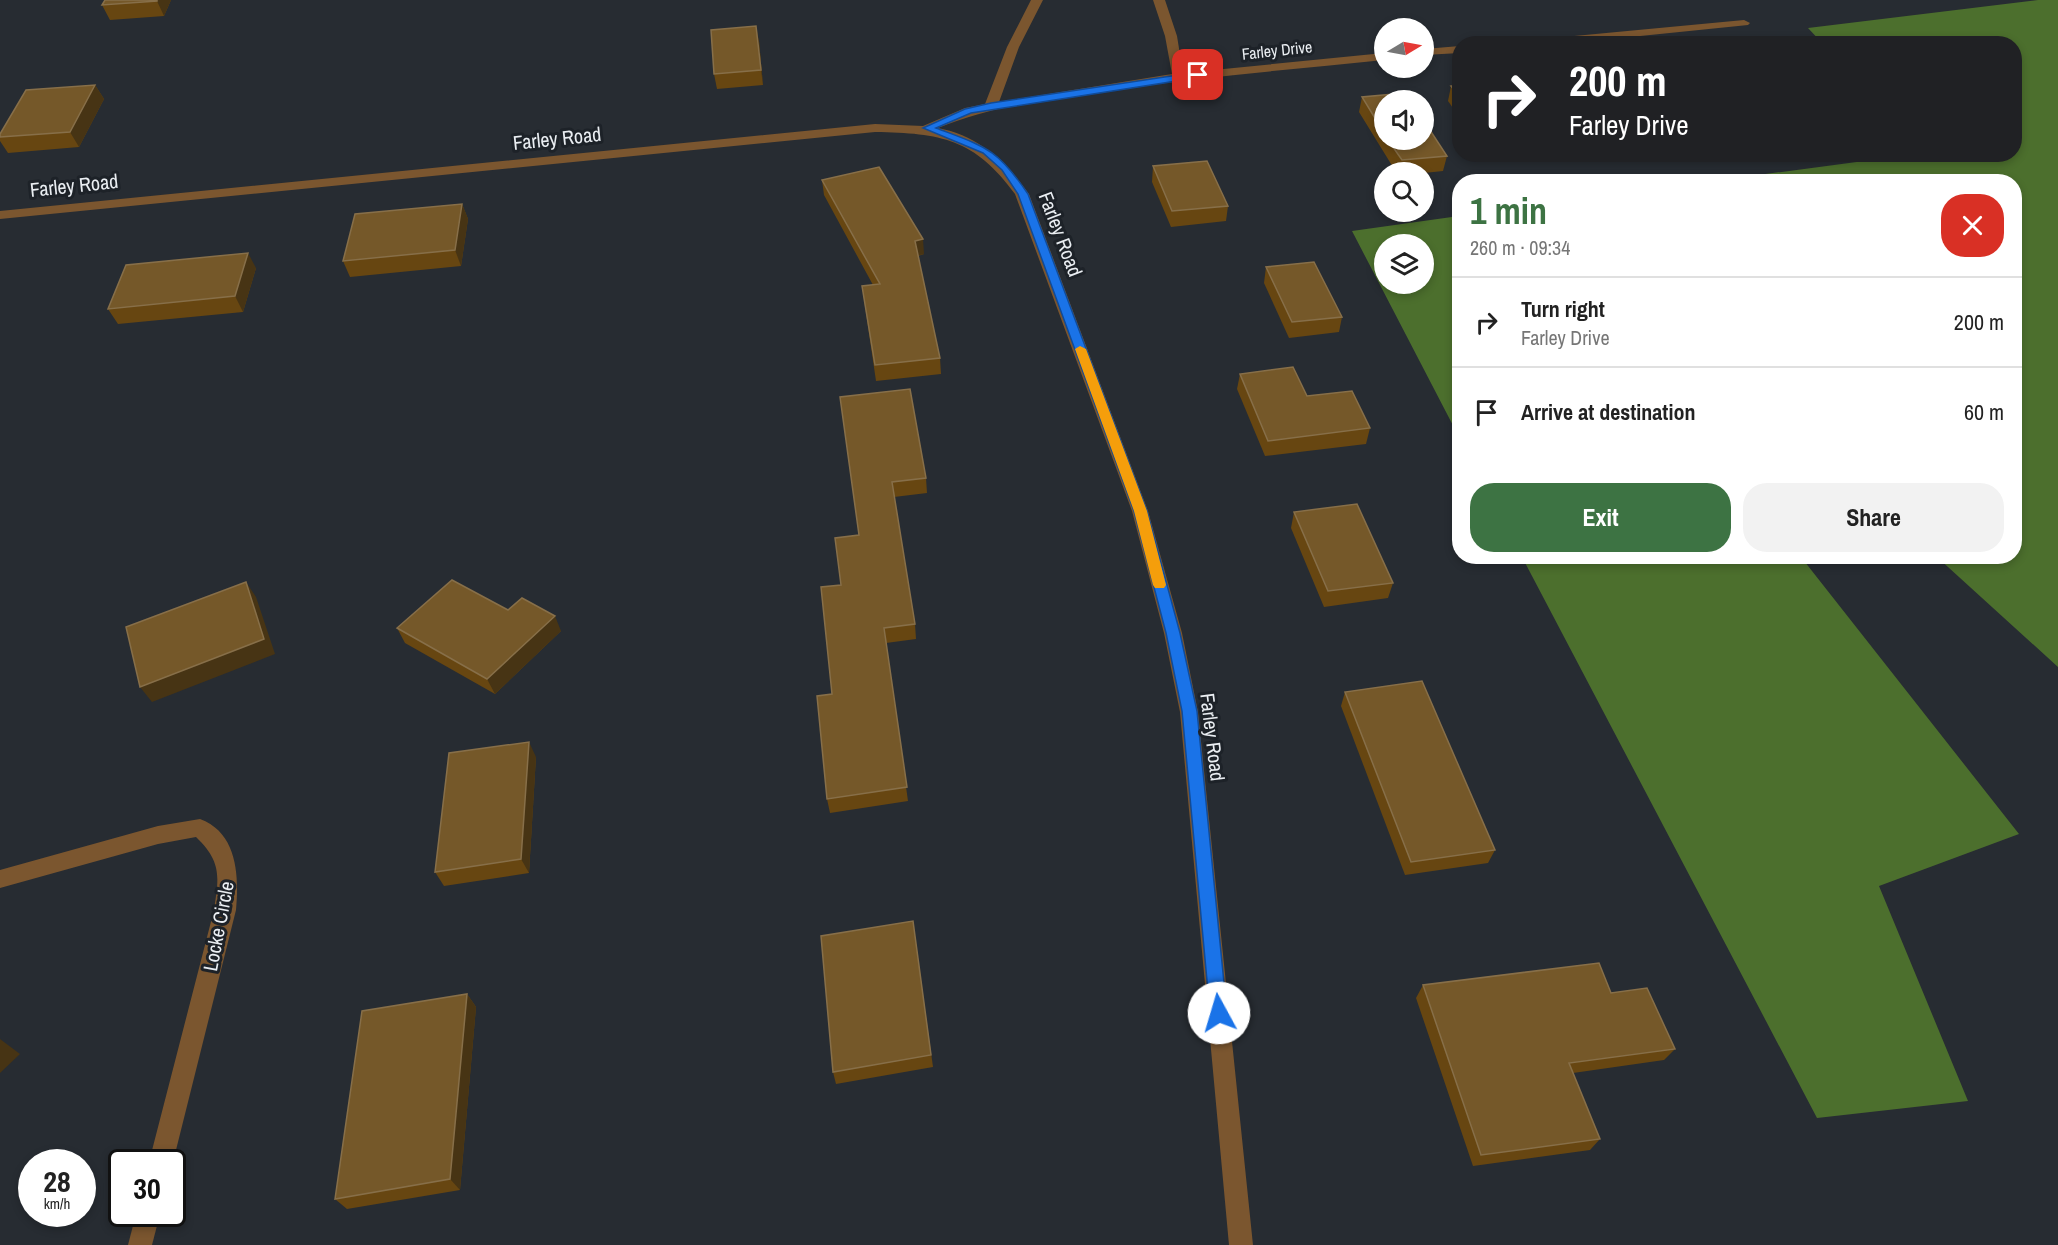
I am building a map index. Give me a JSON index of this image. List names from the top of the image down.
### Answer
{
  "streets": {
    "street": ["Farley Drive", "Farley Road", "Locke Circle"]
  },
  "crossings": [
    ["Farley Drive", "Farley Road"]
  ],
  "north": "right",
  "page": {
    "turn": ["200 m", "Farley Drive"],
    "heading": ["1 min", "260 m · 09:34"],
    "list": [
      {
        "name": "Turn right",
        "note": "Farley Drive",
        "value": "200 m"
      },
      {
        "name": "Arrive at destination",
        "value": "60 m"
      }
    ],
    "buttons": ["Exit", "Share"],
    "speed": "28 km/h",
    "limit": "30"
  }
}
